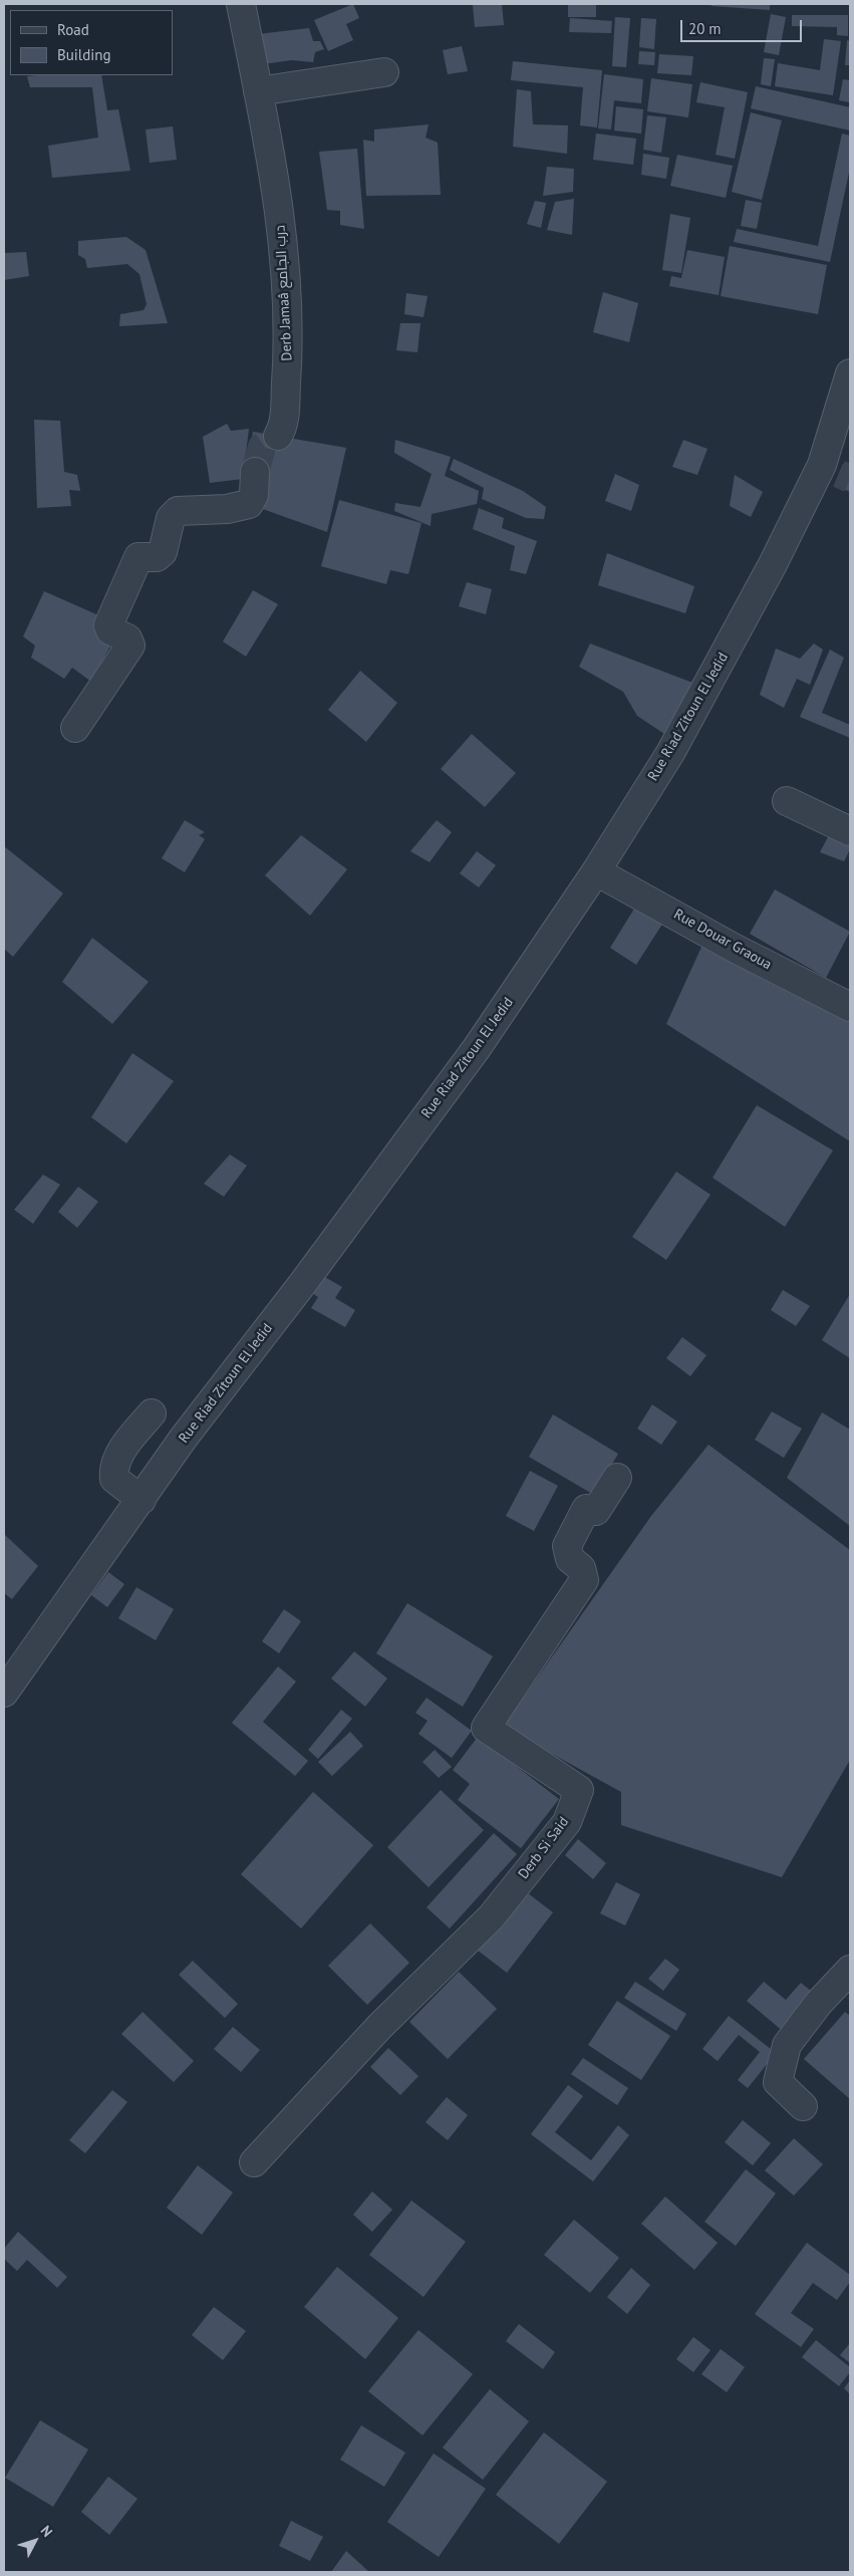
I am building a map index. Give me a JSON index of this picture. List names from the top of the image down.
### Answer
{
  "streets": {
    "street": [
      "Derb Jamaâ درب الجامع",
      "Rue Riad Zitoun El Jedid",
      "Rue Douar Graoua",
      "Derb Si Said"
    ]
  },
  "crossings": [
    ["Rue Riad Zitoun El Jedid", "Rue Douar Graoua"]
  ],
  "legend": ["Road", "Building"],
  "scale_bar": "20 m",
  "north": "top right"
}
